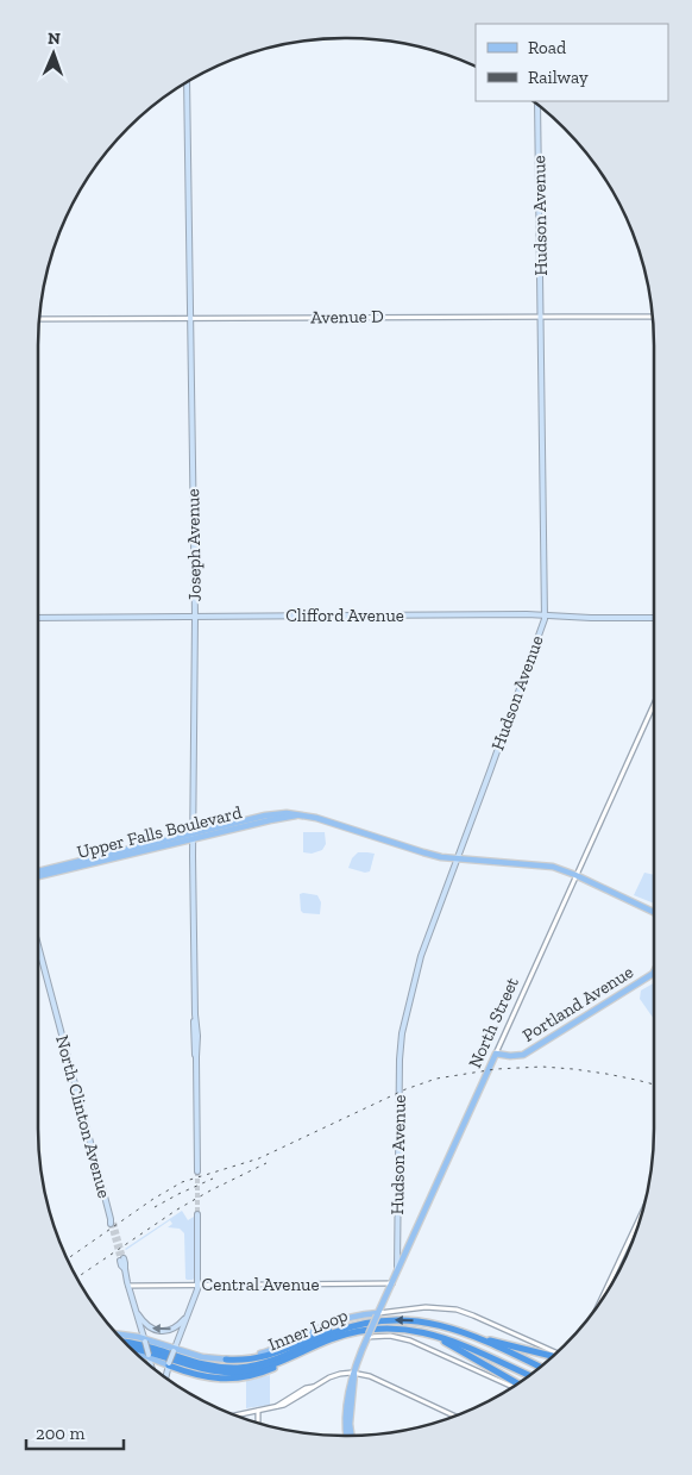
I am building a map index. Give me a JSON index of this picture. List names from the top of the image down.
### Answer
{
  "streets": {
    "highway": ["Inner Loop"],
    "main road": [
      "Hudson Avenue",
      "Joseph Avenue",
      "Clifford Avenue",
      "Upper Falls Boulevard",
      "Portland Avenue",
      "North Street",
      "North Clinton Avenue"
    ],
    "street": ["Avenue D", "Central Avenue"]
  },
  "crossings": [
    ["Hudson Avenue", "Avenue D"],
    ["Hudson Avenue", "Clifford Avenue"],
    ["Hudson Avenue", "Upper Falls Boulevard"],
    ["Hudson Avenue", "North Street"],
    ["Avenue D", "Joseph Avenue"],
    ["Joseph Avenue", "Clifford Avenue"],
    ["Joseph Avenue", "Upper Falls Boulevard"],
    ["Upper Falls Boulevard", "North Street"],
    ["Portland Avenue", "North Street"],
    ["North Street", "Central Avenue"],
    ["North Street", "Inner Loop"]
  ],
  "legend": ["Road", "Railway"],
  "scale_bar": "200 m",
  "north": "top"
}
